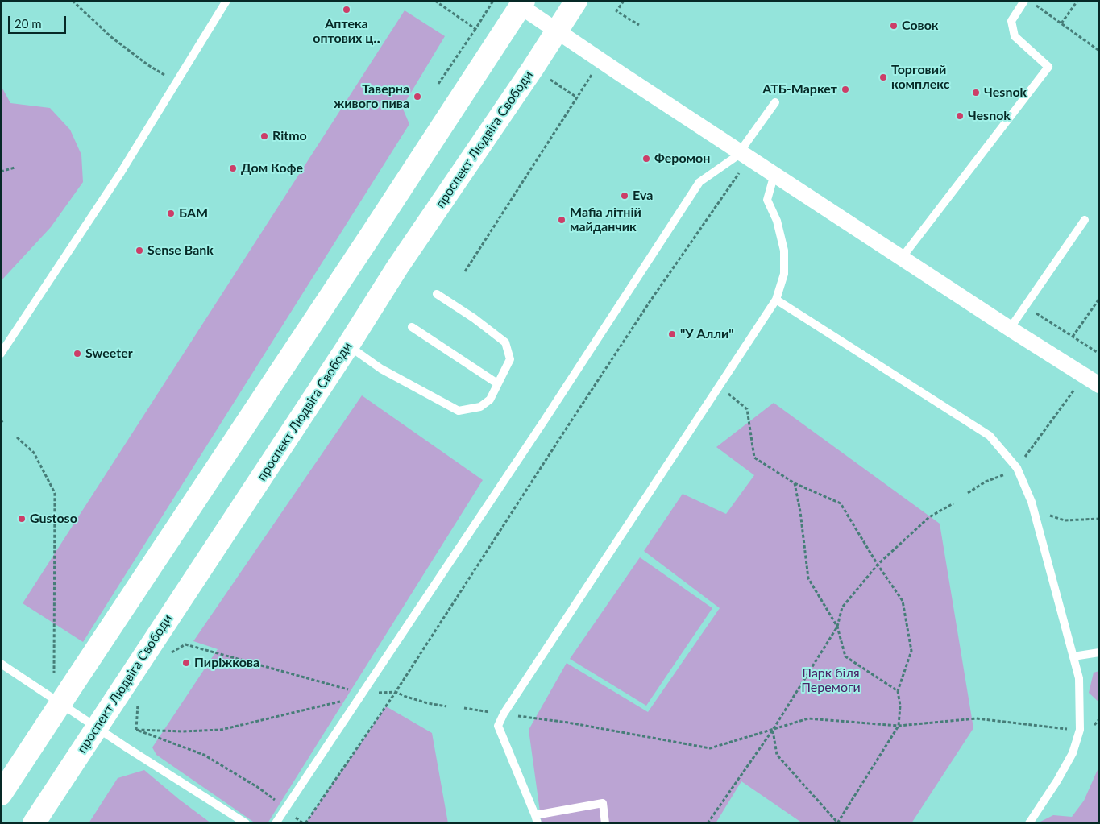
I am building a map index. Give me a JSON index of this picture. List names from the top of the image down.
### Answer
{
  "streets": {
    "main road": ["проспект Людвіга Свободи"]
  },
  "parks": ["Парк біля Перемоги"],
  "places": [
    "Аптека оптових ц‥",
    "Совок",
    "Торговий комплекс",
    "АТБ-Маркет",
    "Чesnok",
    "Таверна живого пива",
    "Чеsnok",
    "Ritmo",
    "Феромон",
    "Дом Кофе",
    "Eva",
    "БАМ",
    "Mafia літній майданчик",
    "Sense Bank",
    "\"У Алли\"",
    "Sweeter",
    "Gustoso",
    "Пиріжкова"
  ],
  "scale_bar": "20 m"
}
